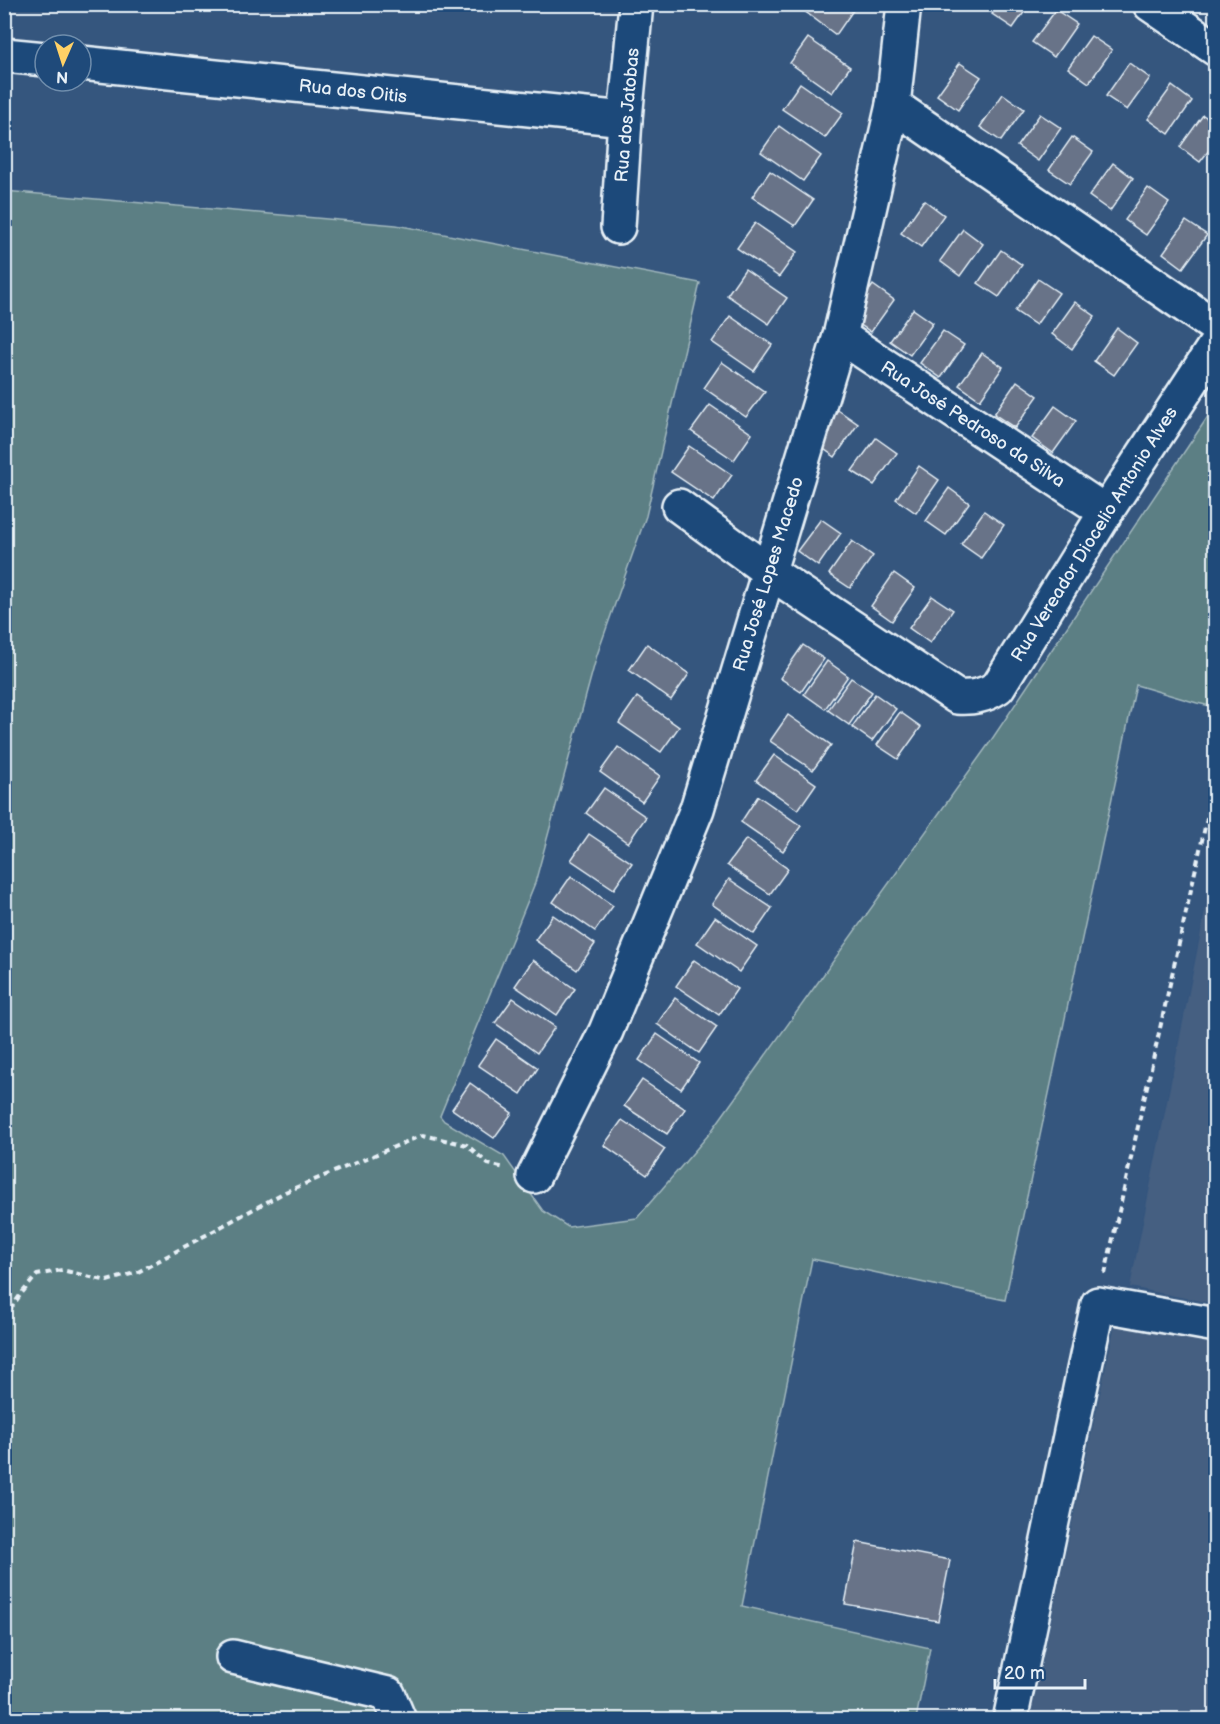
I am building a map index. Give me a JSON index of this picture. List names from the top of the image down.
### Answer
{
  "streets": {
    "street": [
      "Rua dos Oitis",
      "Rua dos Jatobas",
      "Rua José Pedroso da Silva",
      "Rua Vereador Diocelio Antonio Alves",
      "Rua José Lopes Macedo"
    ]
  },
  "crossings": [
    ["Rua dos Oitis", "Rua dos Jatobas"],
    ["Rua José Pedroso da Silva", "Rua Vereador Diocelio Antonio Alves"],
    ["Rua José Pedroso da Silva", "Rua José Lopes Macedo"],
    ["Rua Vereador Diocelio Antonio Alves", "Rua José Lopes Macedo"]
  ],
  "scale_bar": "20 m",
  "north": "bottom"
}
